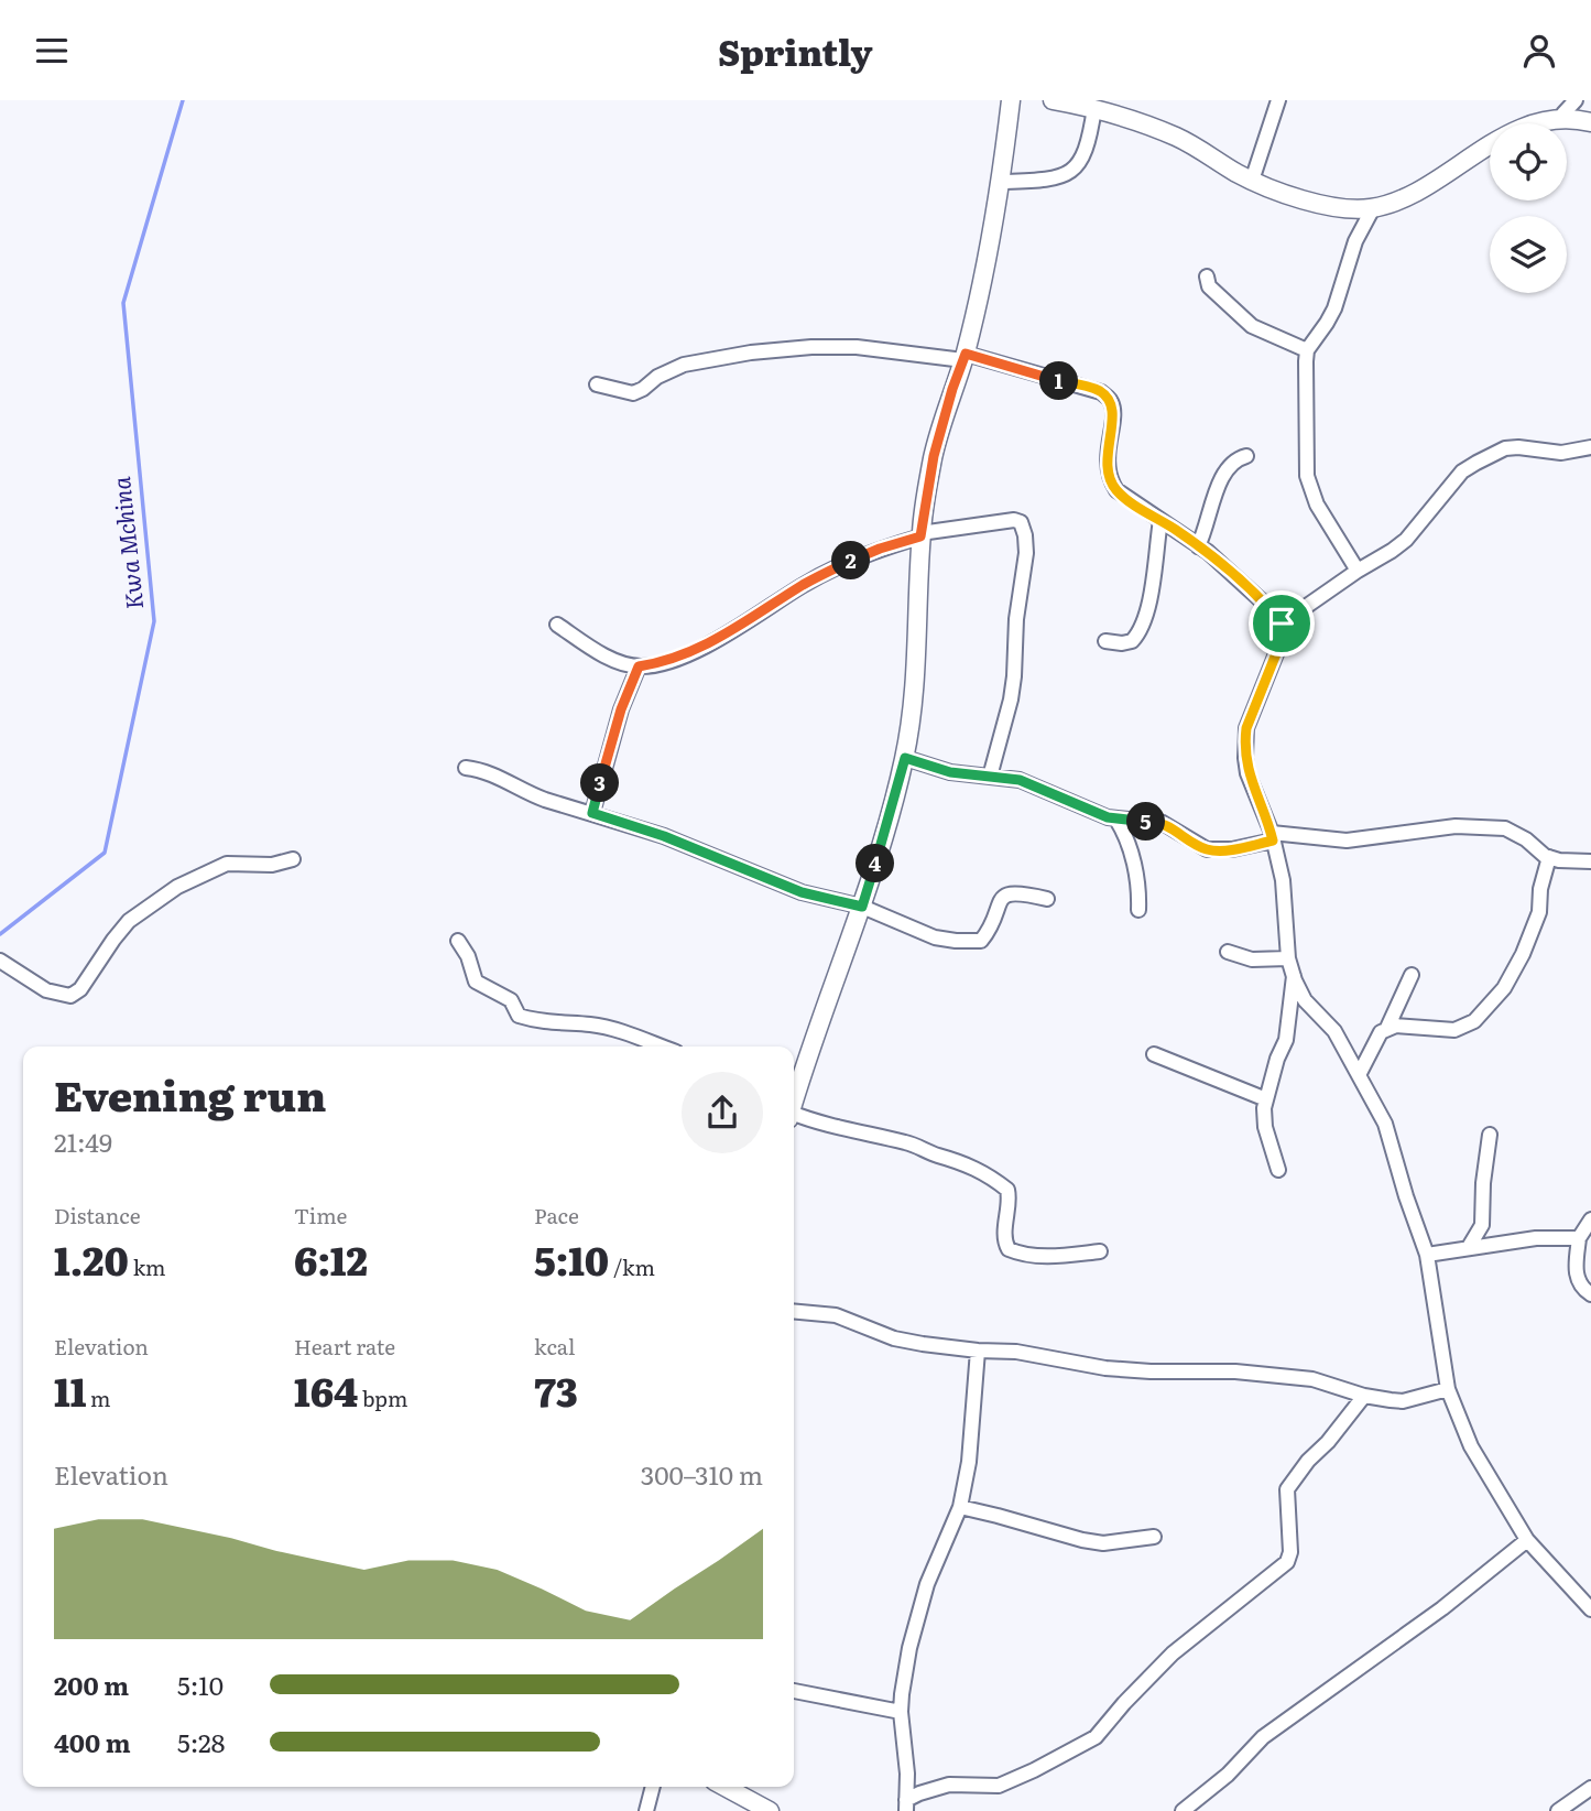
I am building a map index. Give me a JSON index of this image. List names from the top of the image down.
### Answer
{
  "water": ["Kwa Mchina"],
  "page": {
    "header": "Sprintly",
    "pins": [
      "1",
      "2",
      "3",
      "5",
      "4"
    ],
    "heading": ["Evening run", "21:49"],
    "stats": [
      ["Distance", "1.20 km"],
      ["Time", "6:12"],
      ["Pace", "5:10 /km"],
      ["Elevation", "11 m"],
      ["Heart rate", "164 bpm"],
      ["kcal", "73"]
    ],
    "chart": ["Elevation", "300–310 m"],
    "list": [
      {
        "name": "200 m",
        "note": "5:10"
      },
      {
        "name": "400 m",
        "note": "5:28"
      }
    ]
  }
}
